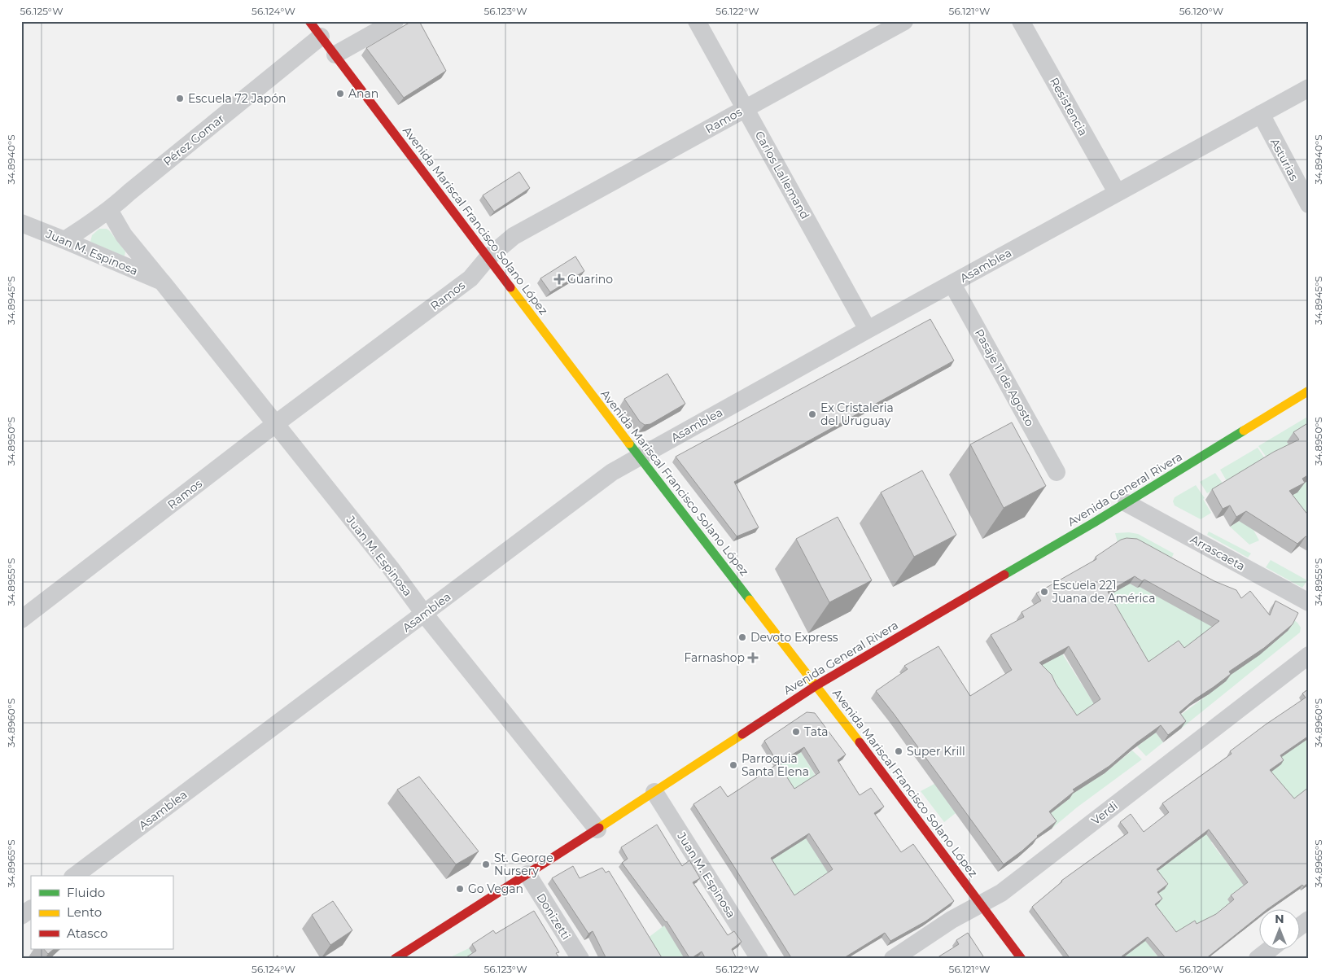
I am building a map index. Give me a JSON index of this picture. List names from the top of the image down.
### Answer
{
  "streets": {
    "street": [
      "Resistencia",
      "Ramos",
      "Pérez Gomar",
      "Asturias",
      "Carlos Lallemand",
      "Avenida Mariscal Francisco Solano López",
      "Juan M. Espinosa",
      "Asamblea",
      "Pasaje 11 de Agosto",
      "Avenida General Rivera",
      "Arrascaeta",
      "Verdi",
      "Donizetti"
    ]
  },
  "crossings": [
    ["Resistencia", "Asamblea"],
    ["Ramos", "Carlos Lallemand"],
    ["Ramos", "Avenida Mariscal Francisco Solano López"],
    ["Ramos", "Juan M. Espinosa"],
    ["Pérez Gomar", "Avenida Mariscal Francisco Solano López"],
    ["Pérez Gomar", "Juan M. Espinosa"],
    ["Asturias", "Asamblea"],
    ["Carlos Lallemand", "Asamblea"],
    ["Avenida Mariscal Francisco Solano López", "Asamblea"],
    ["Avenida Mariscal Francisco Solano López", "Avenida General Rivera"],
    ["Avenida Mariscal Francisco Solano López", "Verdi"],
    ["Juan M. Espinosa", "Asamblea"],
    ["Juan M. Espinosa", "Avenida General Rivera"],
    ["Asamblea", "Pasaje 11 de Agosto"],
    ["Avenida General Rivera", "Arrascaeta"],
    ["Avenida General Rivera", "Donizetti"]
  ],
  "places": {
    "other": [
      "Anan",
      "Escuela 72 Japón",
      "Ex Cristaleria del Uruguay",
      "Escuela 221 Juana de América",
      "Devoto Express",
      "Tata",
      "Super Krill",
      "Parroquia Santa Elena",
      "St. George Nursery",
      "Go Vegan"
    ],
    "health": ["Guarino", "Farnashop"]
  },
  "legend": ["Fluido", "Lento", "Atasco"],
  "north": "top",
  "coordinates": [
    "56.125°W",
    "56.124°W",
    "56.123°W",
    "56.122°W",
    "56.121°W",
    "56.120°W",
    "34.8940°S",
    "34.8945°S",
    "34.8950°S",
    "34.8955°S",
    "34.8960°S",
    "34.8965°S"
  ]
}
